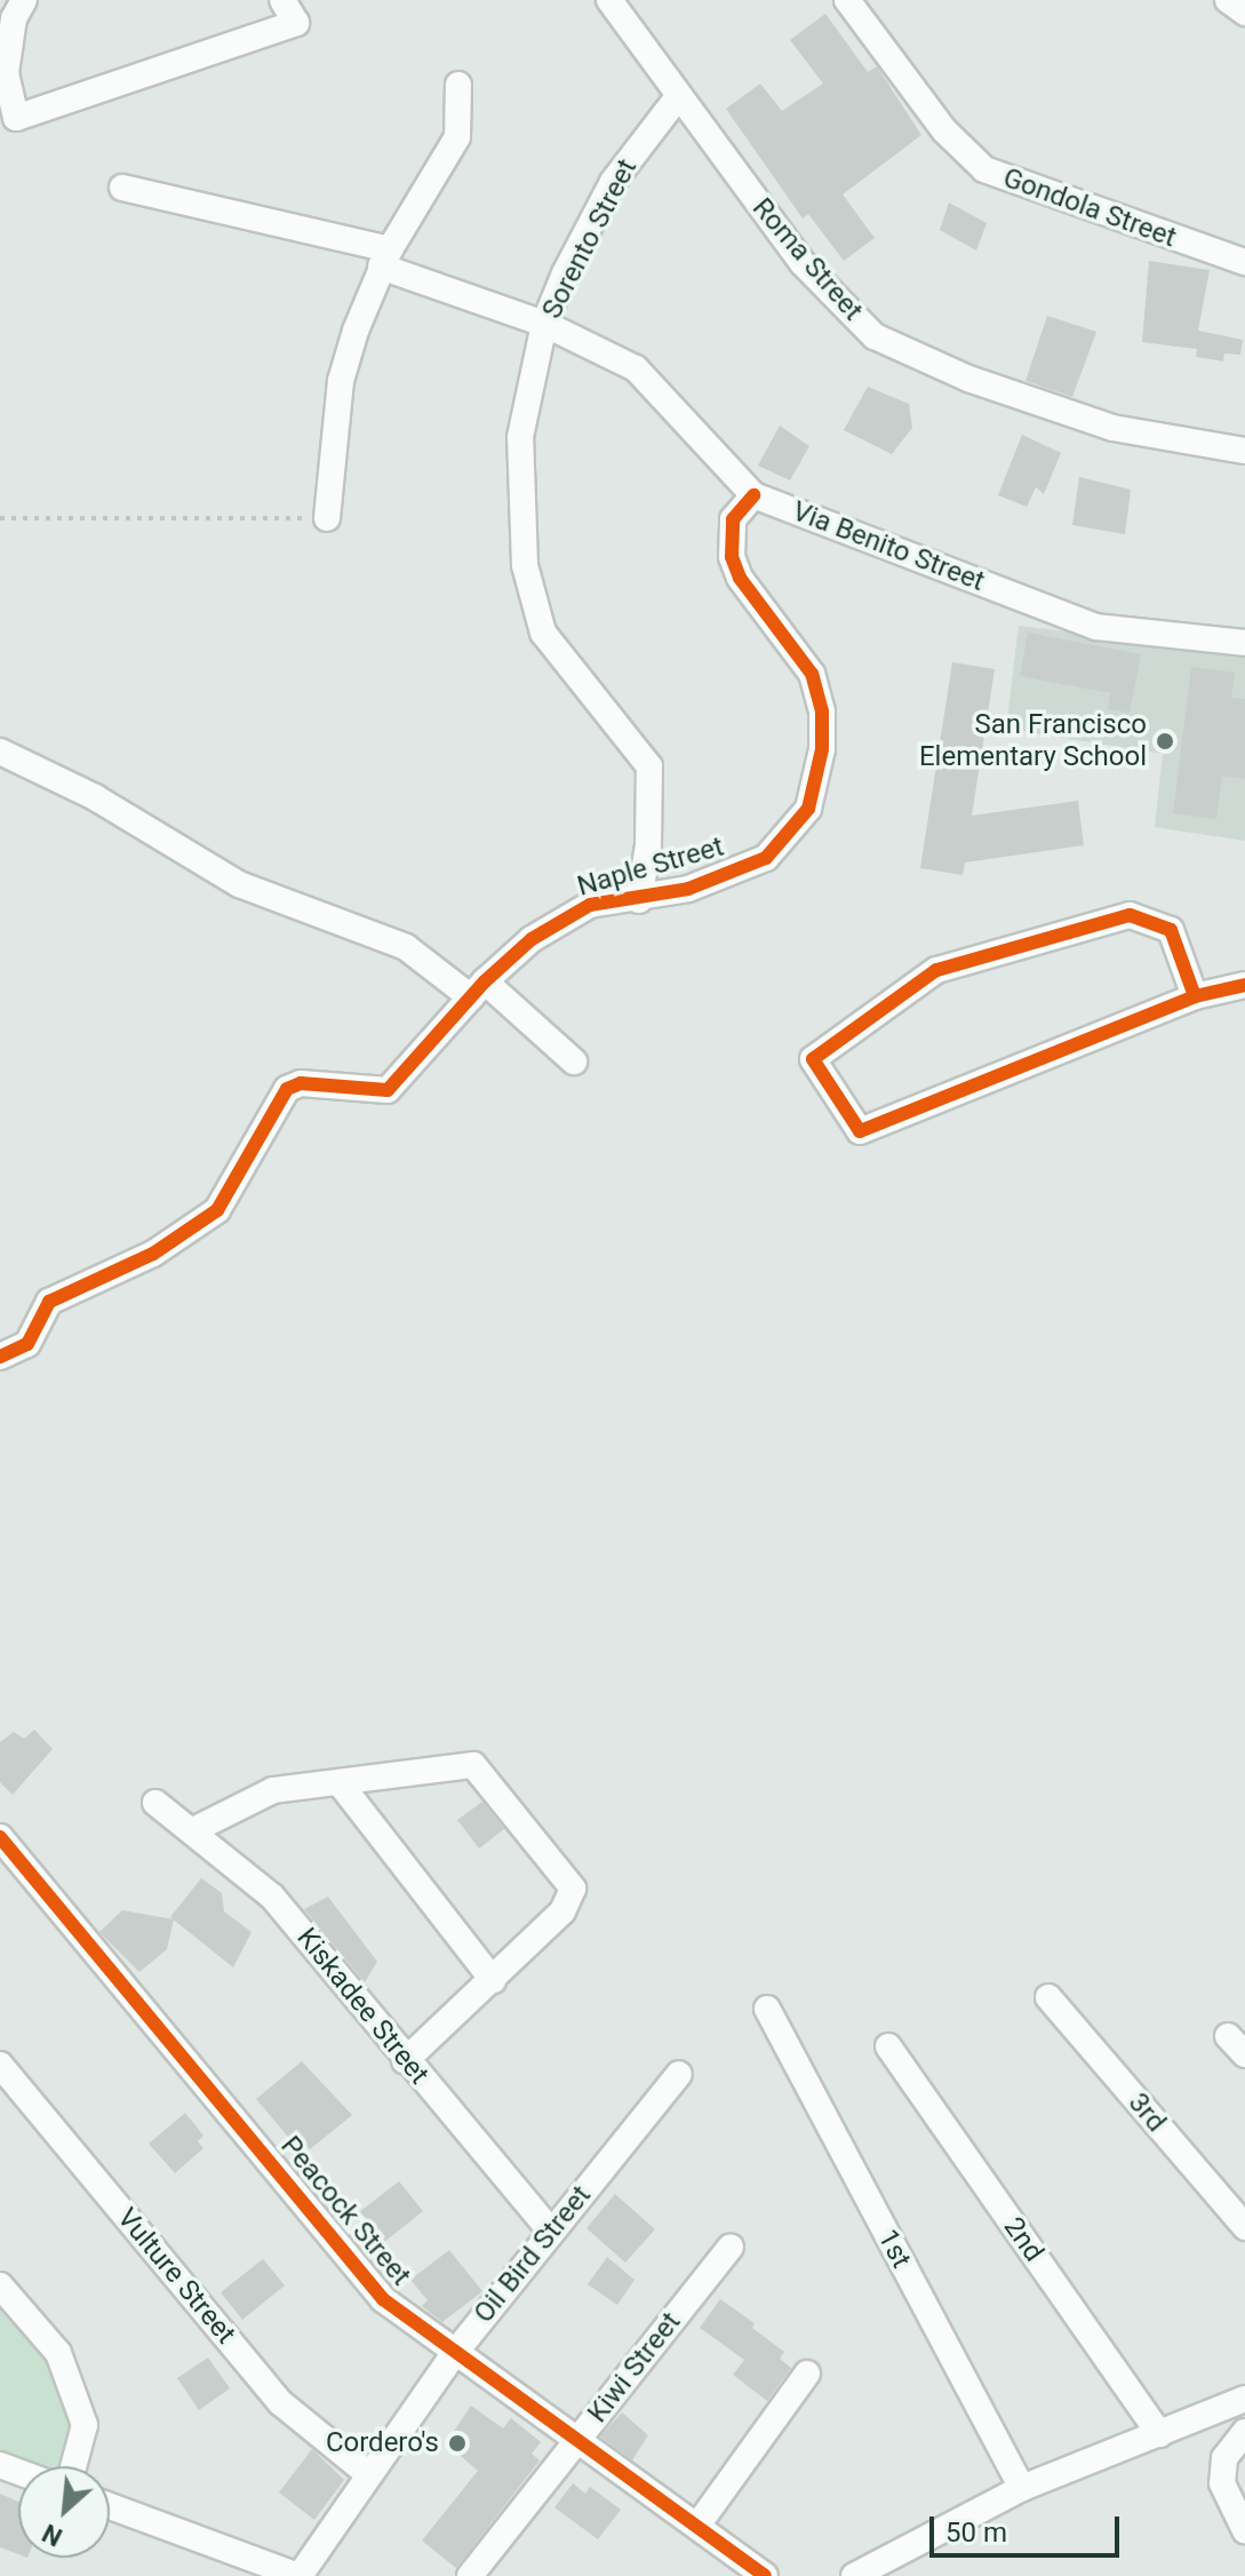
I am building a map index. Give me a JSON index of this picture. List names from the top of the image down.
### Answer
{
  "streets": {
    "street": [
      "Gondola Street",
      "Sorento Street",
      "Roma Street",
      "Via Benito Street",
      "Naple Street",
      "Kiskadee Street",
      "3rd",
      "Peacock Street",
      "2nd",
      "1st",
      "Oil Bird Street",
      "Vulture Street",
      "Kiwi Street"
    ]
  },
  "crossings": [
    ["Sorento Street", "Roma Street"],
    ["Sorento Street", "Via Benito Street"],
    ["Sorento Street", "Naple Street"],
    ["Via Benito Street", "Naple Street"],
    ["Kiskadee Street", "Oil Bird Street"],
    ["Peacock Street", "Oil Bird Street"],
    ["Peacock Street", "Kiwi Street"],
    ["Oil Bird Street", "Vulture Street"]
  ],
  "places": ["San Francisco Elementary School", "Cordero's"],
  "scale_bar": "50 m",
  "north": "bottom left"
}
